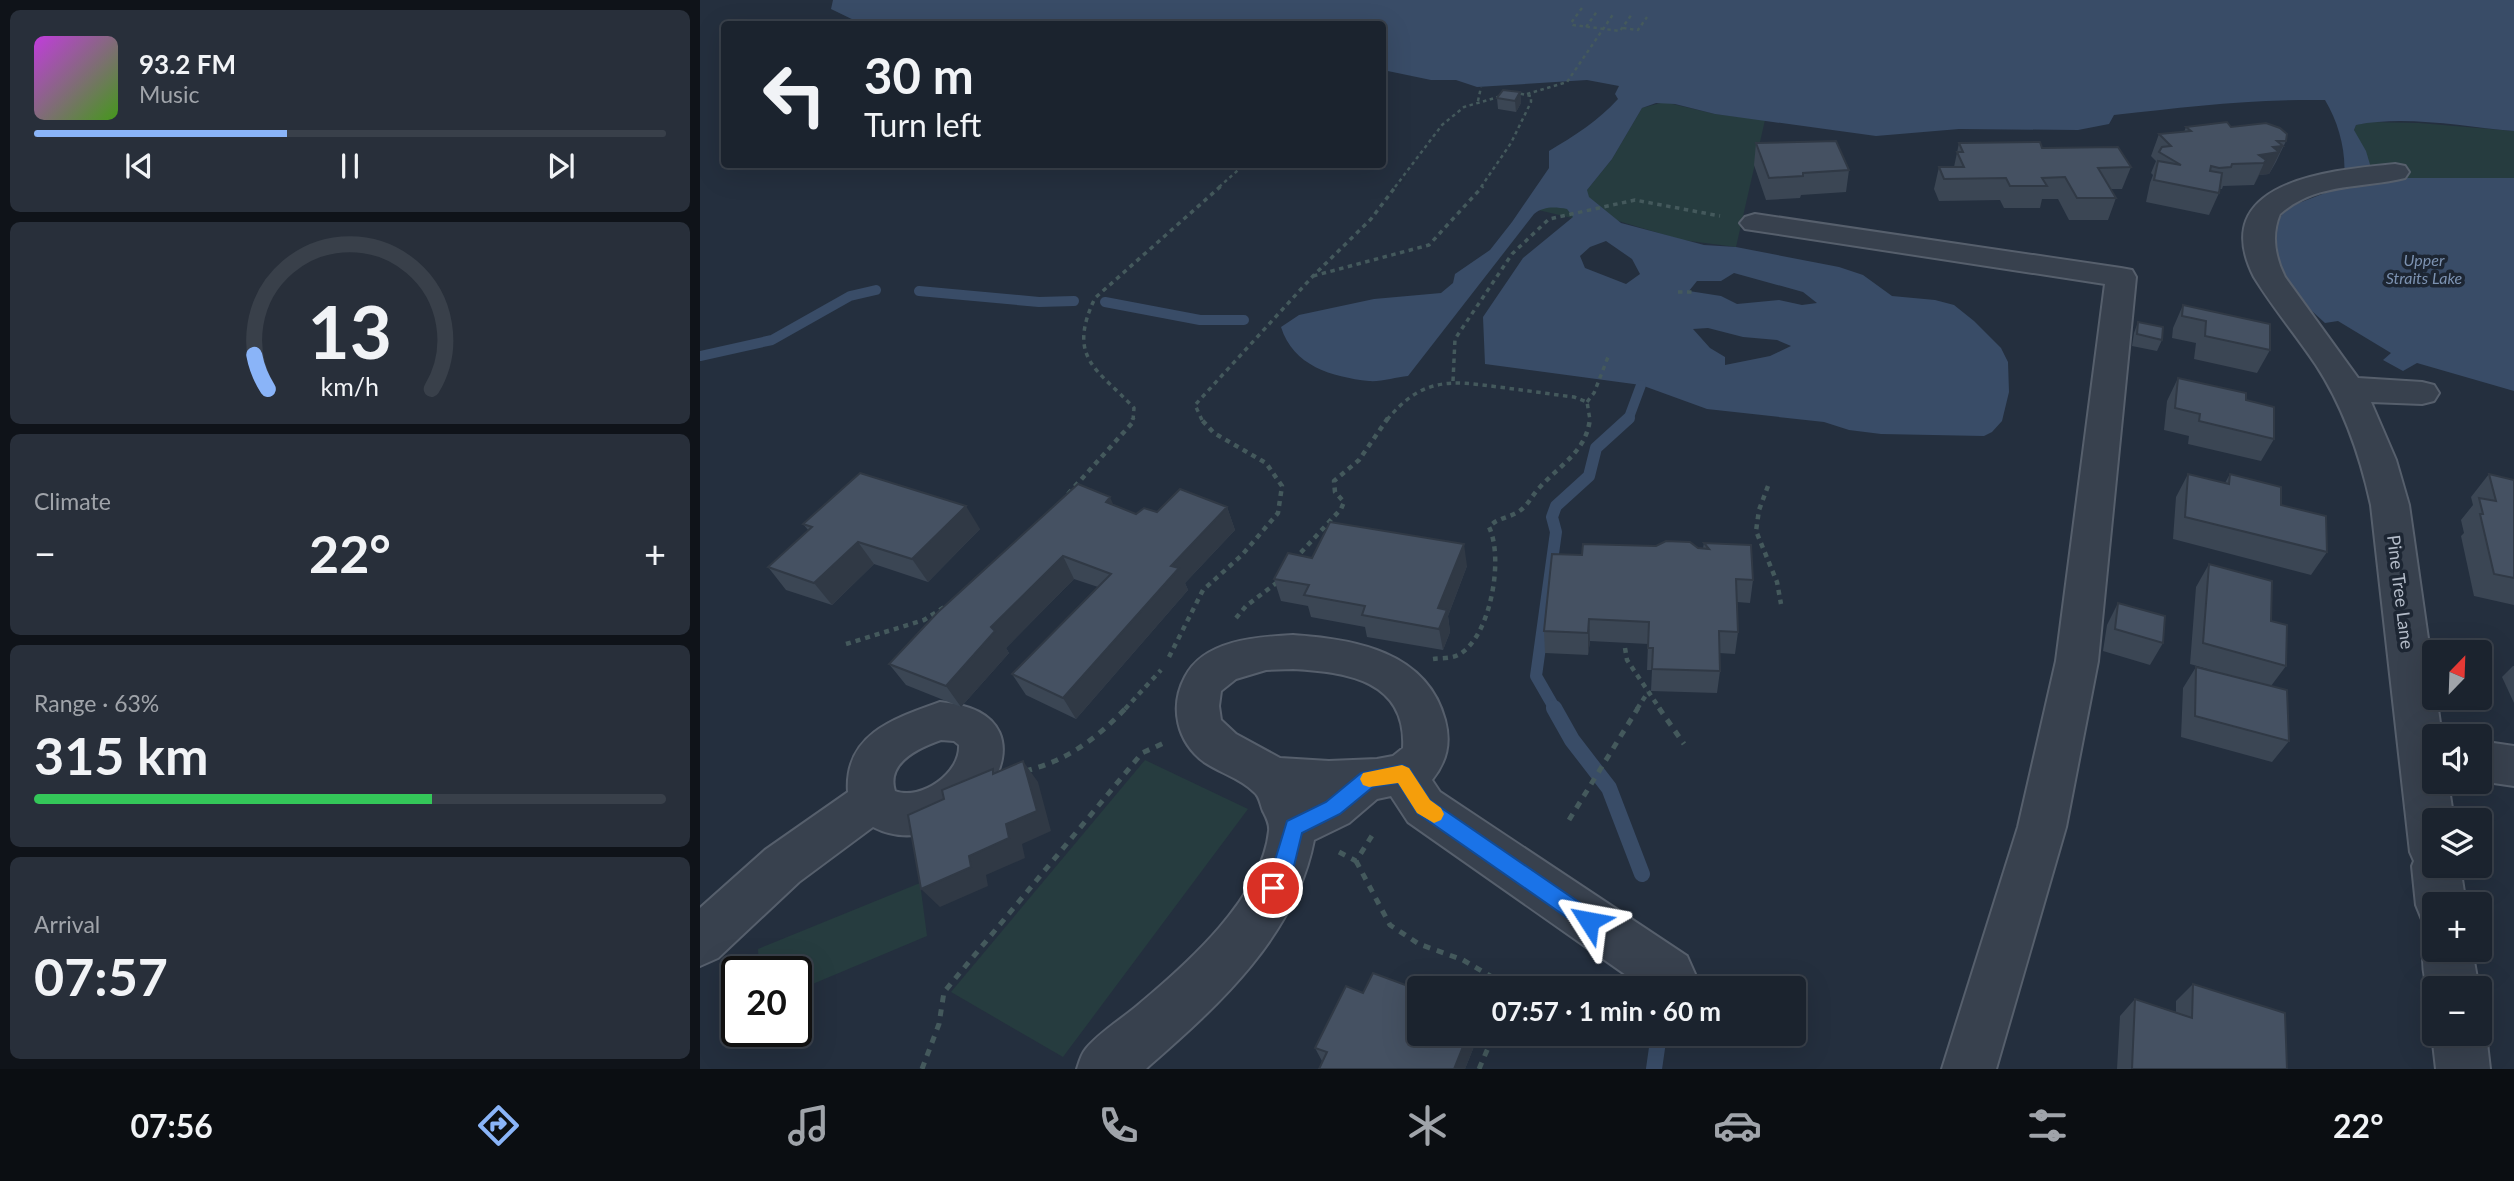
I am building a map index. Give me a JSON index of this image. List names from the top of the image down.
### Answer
{
  "streets": {
    "street": ["Pine Tree Lane"]
  },
  "water": ["Upper Straits Lake"],
  "north": "top right",
  "page": {
    "turn": ["30 m", "Turn left"],
    "song": ["93.2 FM", "Music"],
    "tile": [
      "Climate",
      ["Range · 63%", "315 km"],
      ["Arrival", "07:57"]
    ],
    "heat": ["−", "22°", "+"],
    "map_buttons": ["+", "−"],
    "limit": "20",
    "trip": "07:57 · 1 min · 60 m",
    "tabs": ["07:56", "22°"],
    "gauge": ["13", "km/h"]
  }
}
